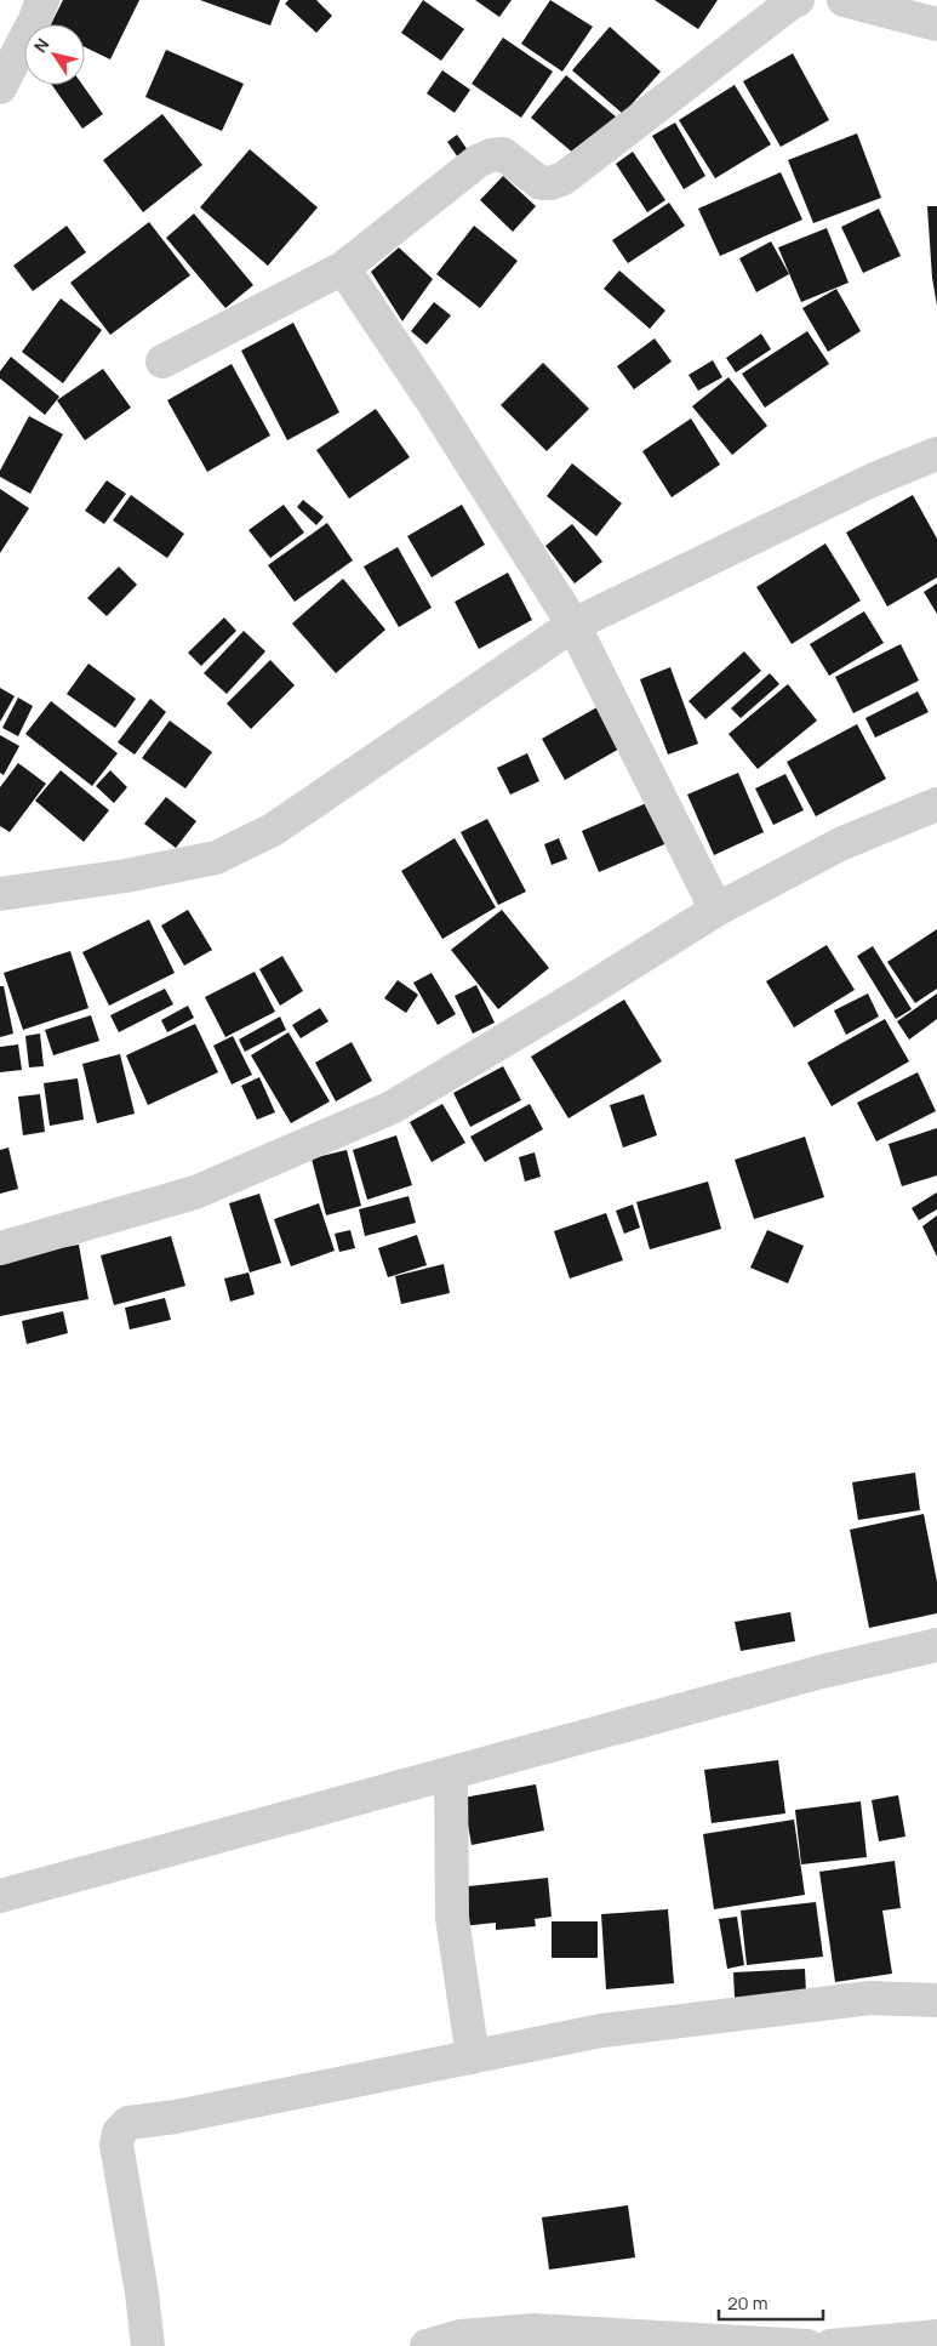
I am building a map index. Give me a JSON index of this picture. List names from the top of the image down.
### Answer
{
  "scale_bar": "20 m",
  "north": "top left"
}
